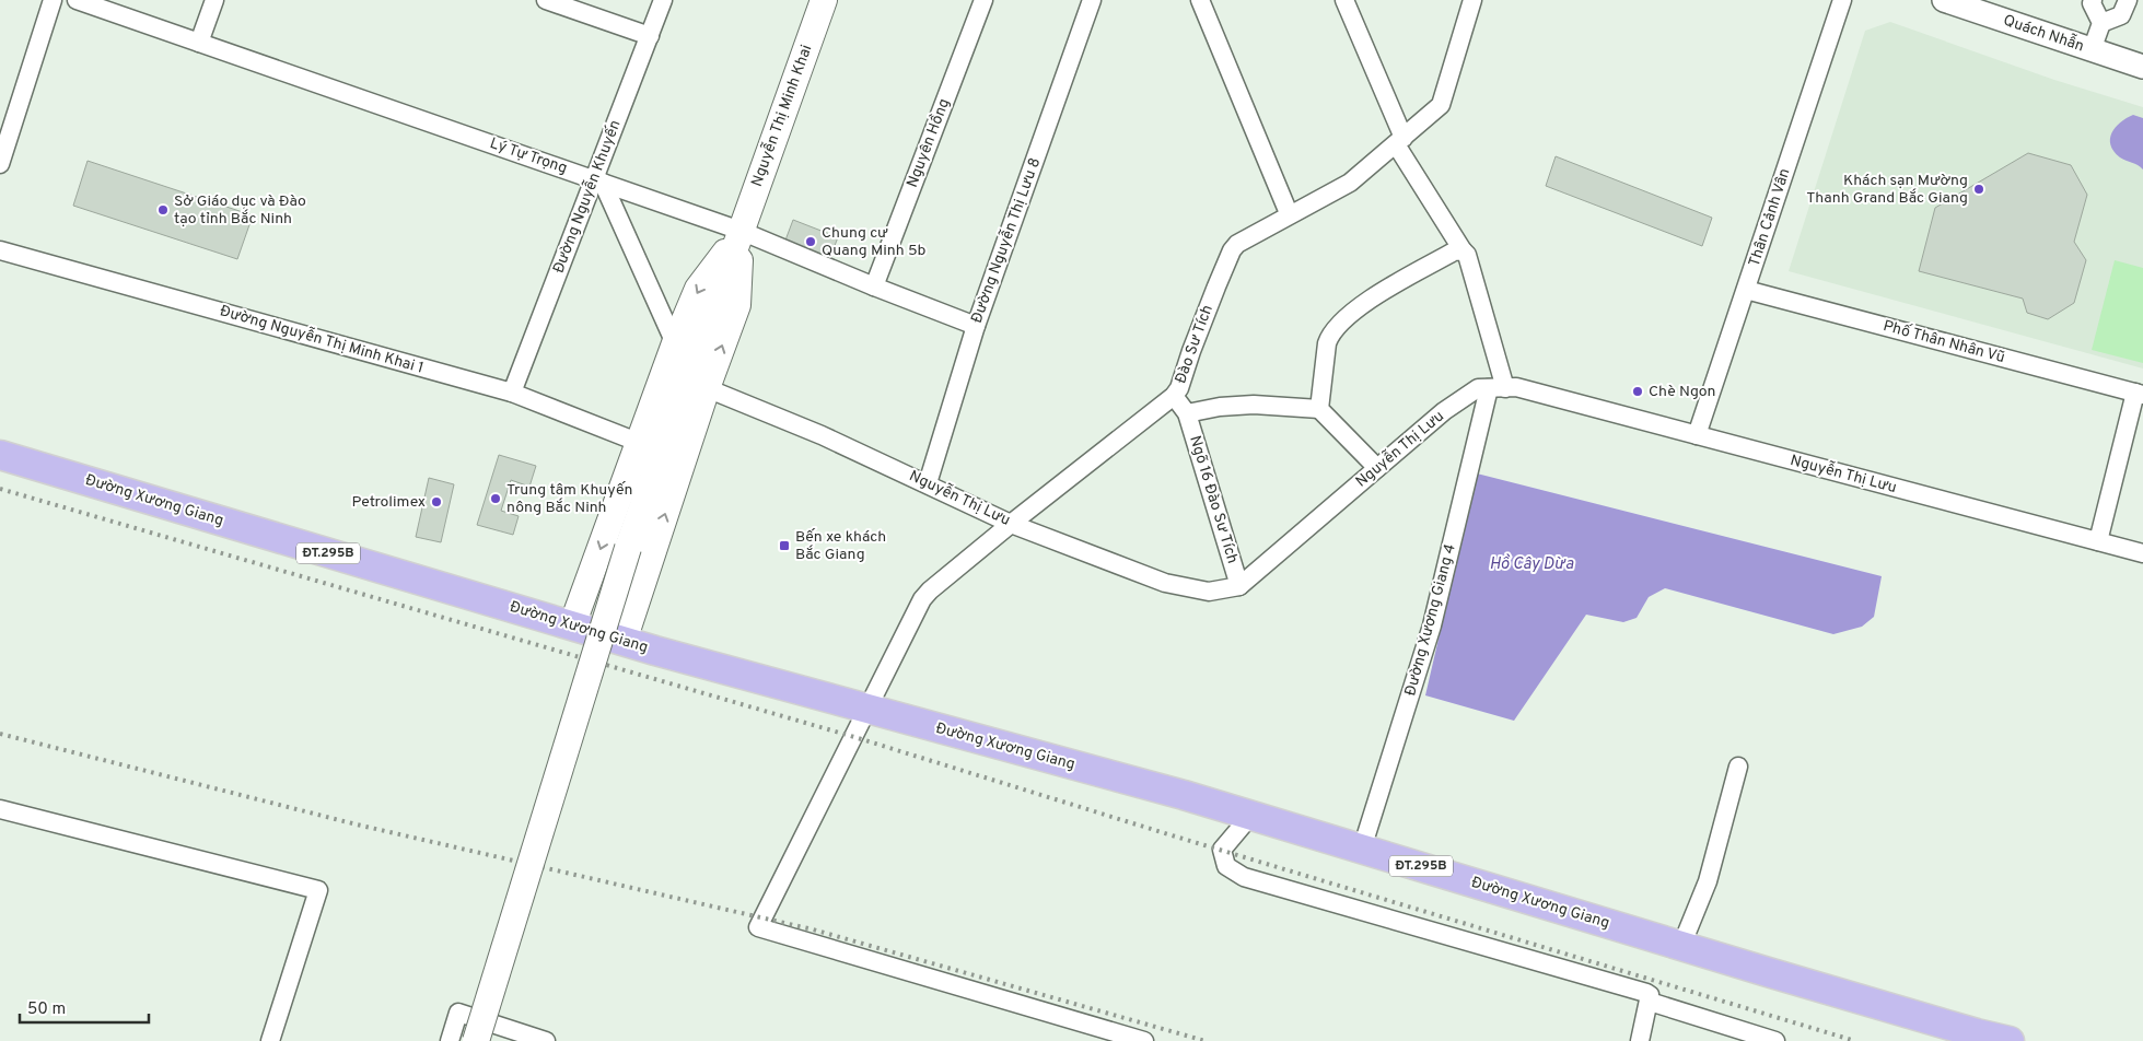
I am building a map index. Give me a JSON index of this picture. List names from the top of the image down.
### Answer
{
  "streets": {
    "main road": ["Nguyễn Thị Minh Khai", "Đường Xương Giang", "ĐT.295B"],
    "street": [
      "Quách Nhẫn",
      "Nguyên Hồng",
      "Lý Tự Trọng",
      "Đường Nguyễn Khuyến",
      "Thân Cảnh Vân",
      "Đường Nguyễn Thị Lưu 8",
      "Đường Nguyễn Thị Minh Khai 1",
      "Phố Thân Nhân Vũ",
      "Đào Sư Tích",
      "Nguyễn Thị Lưu",
      "Ngõ 16 Đào Sư Tích",
      "Đường Xương Giang 4"
    ]
  },
  "crossings": [
    ["Nguyễn Thị Minh Khai", "Lý Tự Trọng"],
    ["Nguyên Hồng", "Lý Tự Trọng"],
    ["Lý Tự Trọng", "Đường Nguyễn Khuyến"],
    ["Lý Tự Trọng", "Đường Nguyễn Thị Lưu 8"],
    ["Đường Nguyễn Khuyến", "Đường Nguyễn Thị Minh Khai 1"],
    ["Thân Cảnh Vân", "Phố Thân Nhân Vũ"],
    ["Thân Cảnh Vân", "Nguyễn Thị Lưu"],
    ["Đường Nguyễn Thị Lưu 8", "Nguyễn Thị Lưu"],
    ["Đào Sư Tích", "Nguyễn Thị Lưu"],
    ["Đào Sư Tích", "Ngõ 16 Đào Sư Tích"],
    ["Đào Sư Tích", "Đường Xương Giang"],
    ["Nguyễn Thị Lưu", "Ngõ 16 Đào Sư Tích"],
    ["Nguyễn Thị Lưu", "Đường Xương Giang 4"],
    ["Đường Xương Giang", "Đường Xương Giang 4"]
  ],
  "water": ["Hồ Cây Dừa"],
  "places": {
    "other": [
      "Khách sạn Mường Thanh Grand Bắc Giang",
      "Sở Giáo dục và Đào tạo tỉnh Bắc Ninh",
      "Chung cư Quang Minh 5b",
      "Chè Ngon",
      "Trung tâm Khuyến nông Bắc Ninh",
      "Petrolimex"
    ],
    "transit": ["Bến xe khách Bắc Giang"]
  },
  "scale_bar": "50 m"
}
